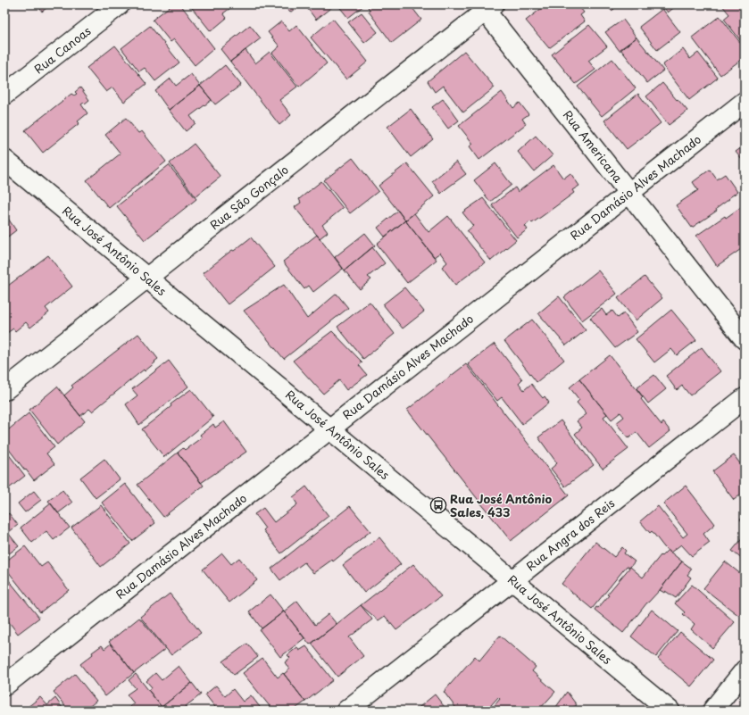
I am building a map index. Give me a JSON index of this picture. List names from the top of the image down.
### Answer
{
  "streets": {
    "street": [
      "Rua Canoas",
      "Rua Americana",
      "Rua Damásio Alves Machado",
      "Rua São Gonçalo",
      "Rua José Antônio Sales",
      "Rua Angra dos Reis"
    ]
  },
  "crossings": [
    ["Rua Americana", "Rua Damásio Alves Machado"],
    ["Rua Americana", "Rua São Gonçalo"],
    ["Rua Damásio Alves Machado", "Rua José Antônio Sales"],
    ["Rua São Gonçalo", "Rua José Antônio Sales"],
    ["Rua José Antônio Sales", "Rua Angra dos Reis"]
  ],
  "places": {
    "bus stop": ["Rua José Antônio Sales, 433"]
  }
}
